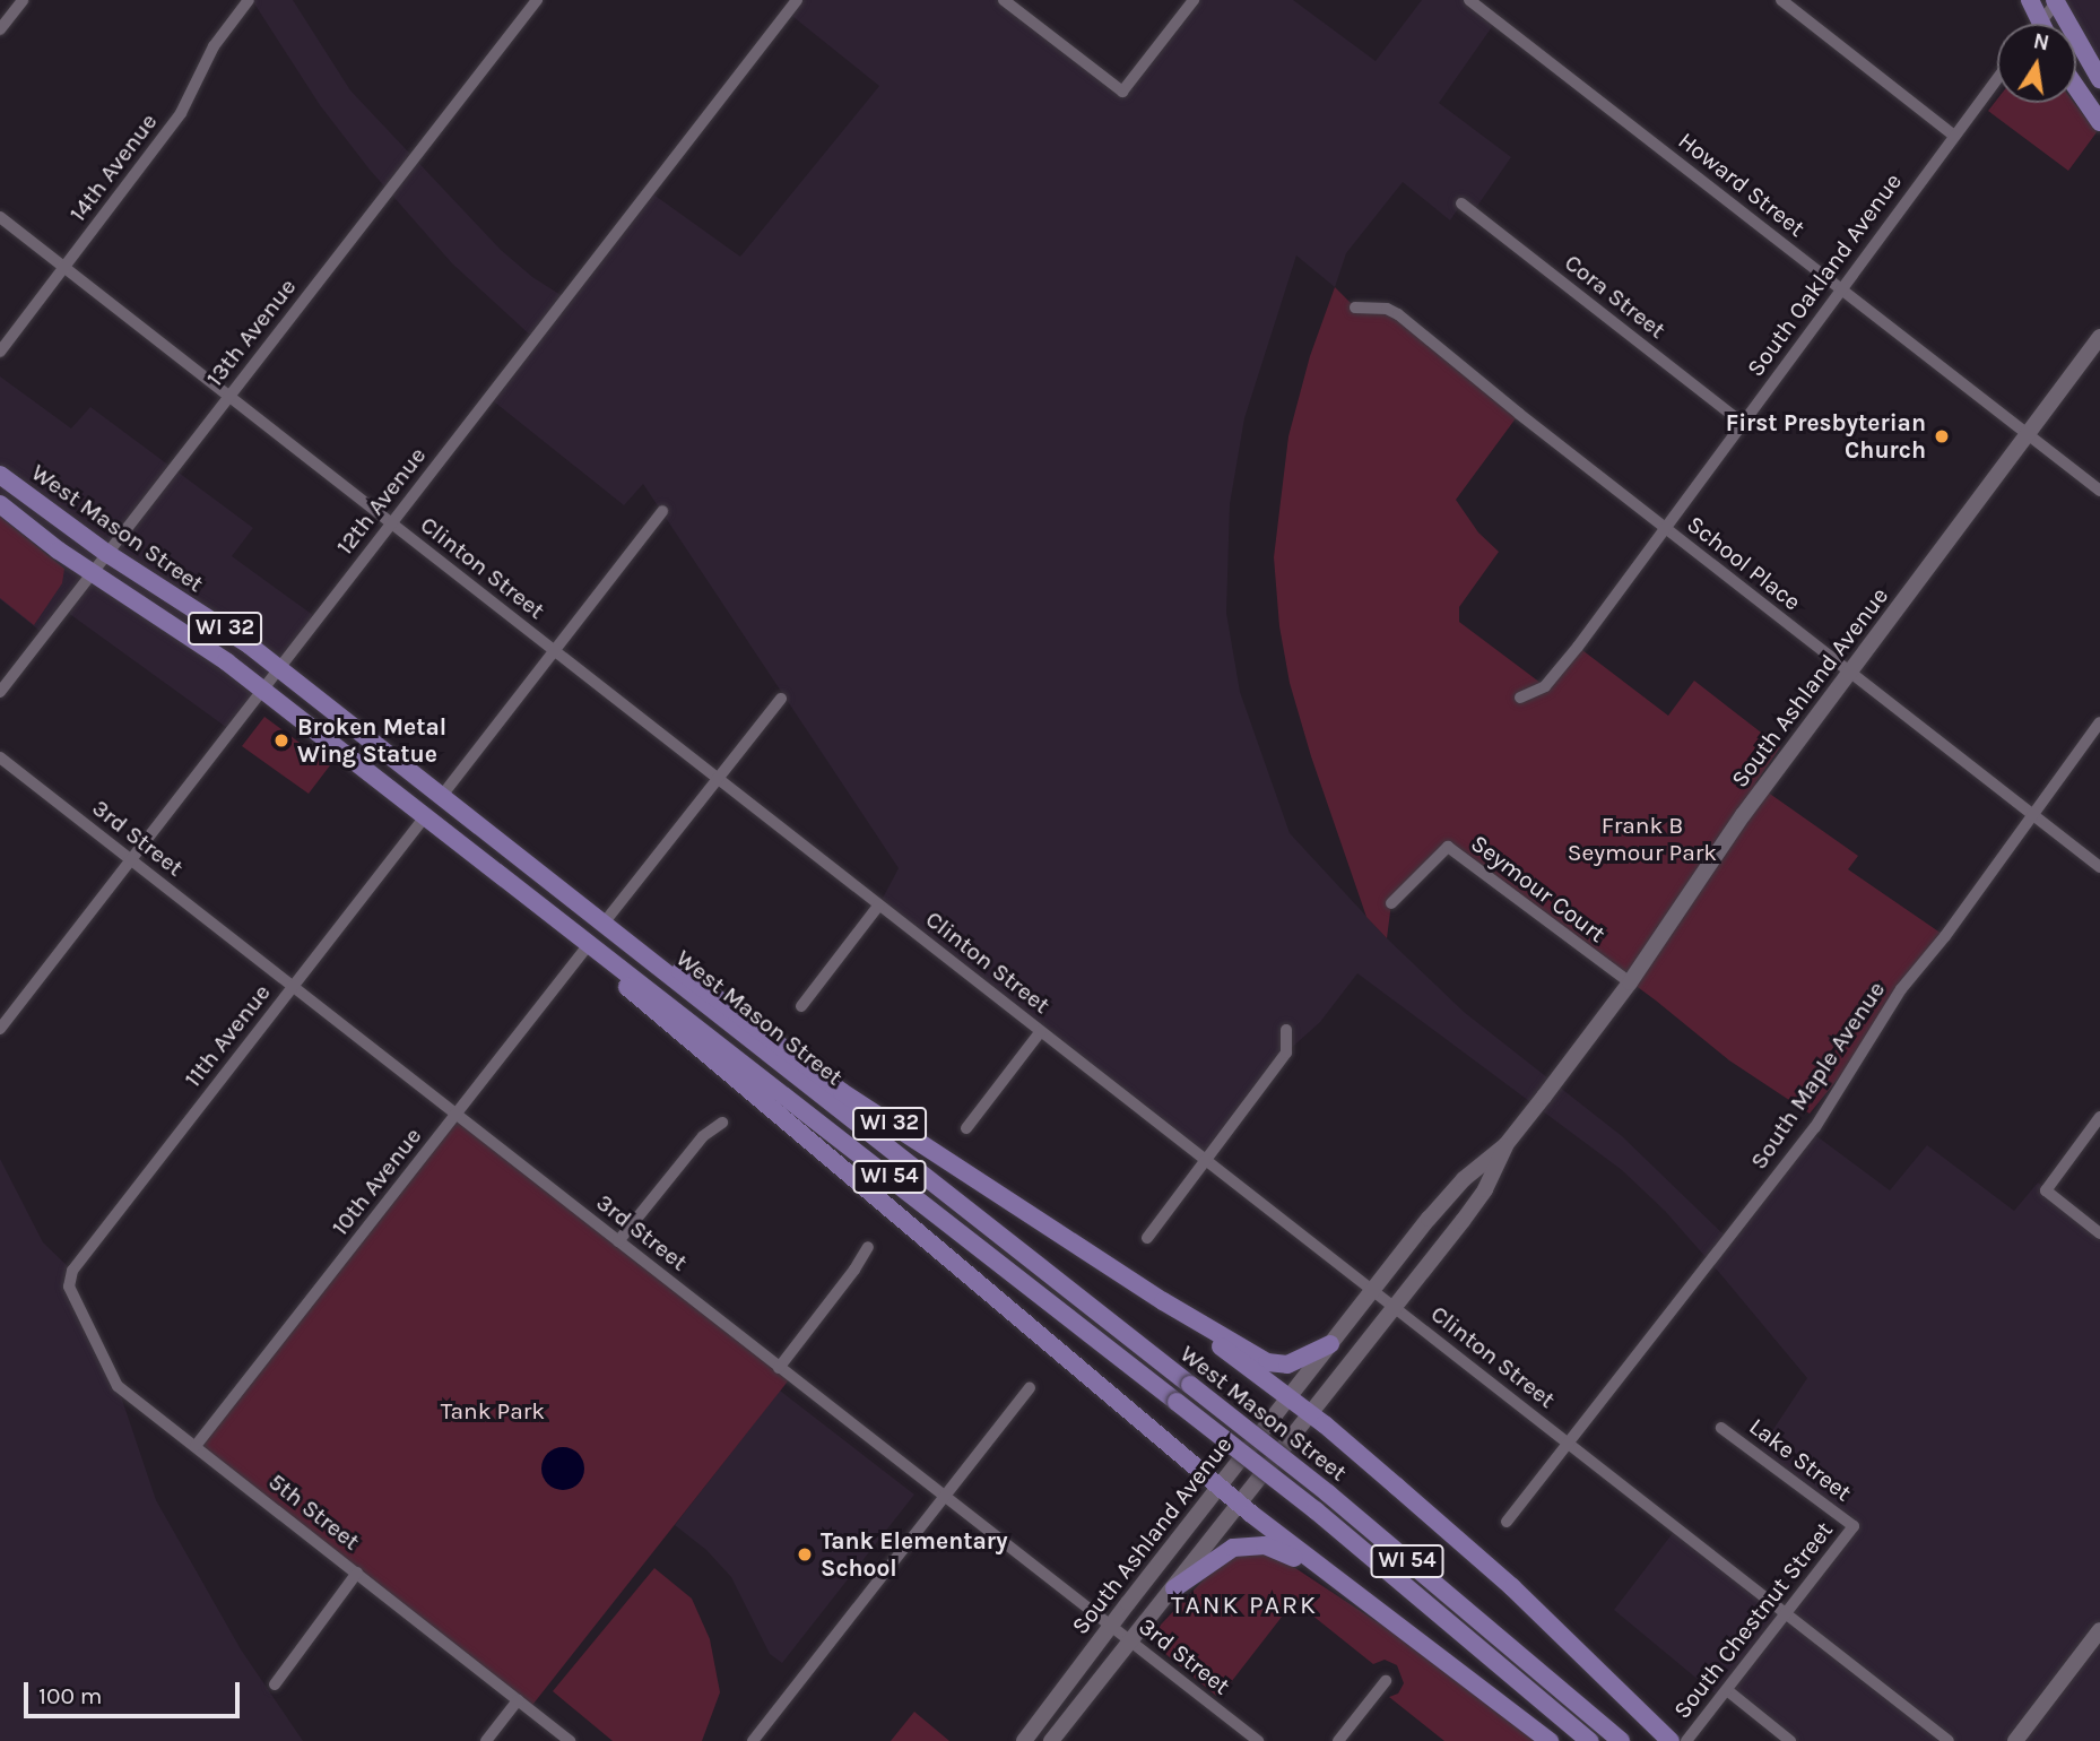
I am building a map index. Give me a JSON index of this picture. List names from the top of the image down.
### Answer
{
  "streets": {
    "main road": [
      "West Mason Street",
      "WI 32",
      "South Ashland Avenue",
      "WI 54"
    ],
    "street": [
      "14th Avenue",
      "Howard Street",
      "South Oakland Avenue",
      "Cora Street",
      "13th Avenue",
      "12th Avenue",
      "School Place",
      "Clinton Street",
      "3rd Street",
      "Seymour Court",
      "11th Avenue",
      "South Maple Avenue",
      "10th Avenue",
      "Lake Street",
      "5th Street",
      "South Chestnut Street"
    ]
  },
  "crossings": [
    ["14th Avenue", "Clinton Street"],
    ["Howard Street", "South Oakland Avenue"],
    ["Howard Street", "South Ashland Avenue"],
    ["South Oakland Avenue", "Cora Street"],
    ["South Oakland Avenue", "School Place"],
    ["13th Avenue", "West Mason Street"],
    ["13th Avenue", "Clinton Street"],
    ["12th Avenue", "West Mason Street"],
    ["12th Avenue", "Clinton Street"],
    ["12th Avenue", "3rd Street"],
    ["West Mason Street", "WI 32"],
    ["West Mason Street", "11th Avenue"],
    ["West Mason Street", "10th Avenue"],
    ["School Place", "South Ashland Avenue"],
    ["School Place", "South Maple Avenue"],
    ["Clinton Street", "South Ashland Avenue"],
    ["Clinton Street", "South Maple Avenue"],
    ["Clinton Street", "South Chestnut Street"],
    ["WI 32", "South Ashland Avenue"],
    ["WI 32", "10th Avenue"],
    ["South Ashland Avenue", "3rd Street"],
    ["South Ashland Avenue", "Seymour Court"],
    ["3rd Street", "11th Avenue"],
    ["3rd Street", "10th Avenue"],
    ["11th Avenue", "5th Street"],
    ["10th Avenue", "5th Street"],
    ["Lake Street", "South Chestnut Street"]
  ],
  "districts": ["TANK PARK"],
  "parks": ["Frank B Seymour Park", "Tank Park"],
  "places": ["First Presbyterian Church", "Broken Metal Wing Statue", "Tank Elementary School"],
  "scale_bar": "100 m",
  "north": "top"
}
